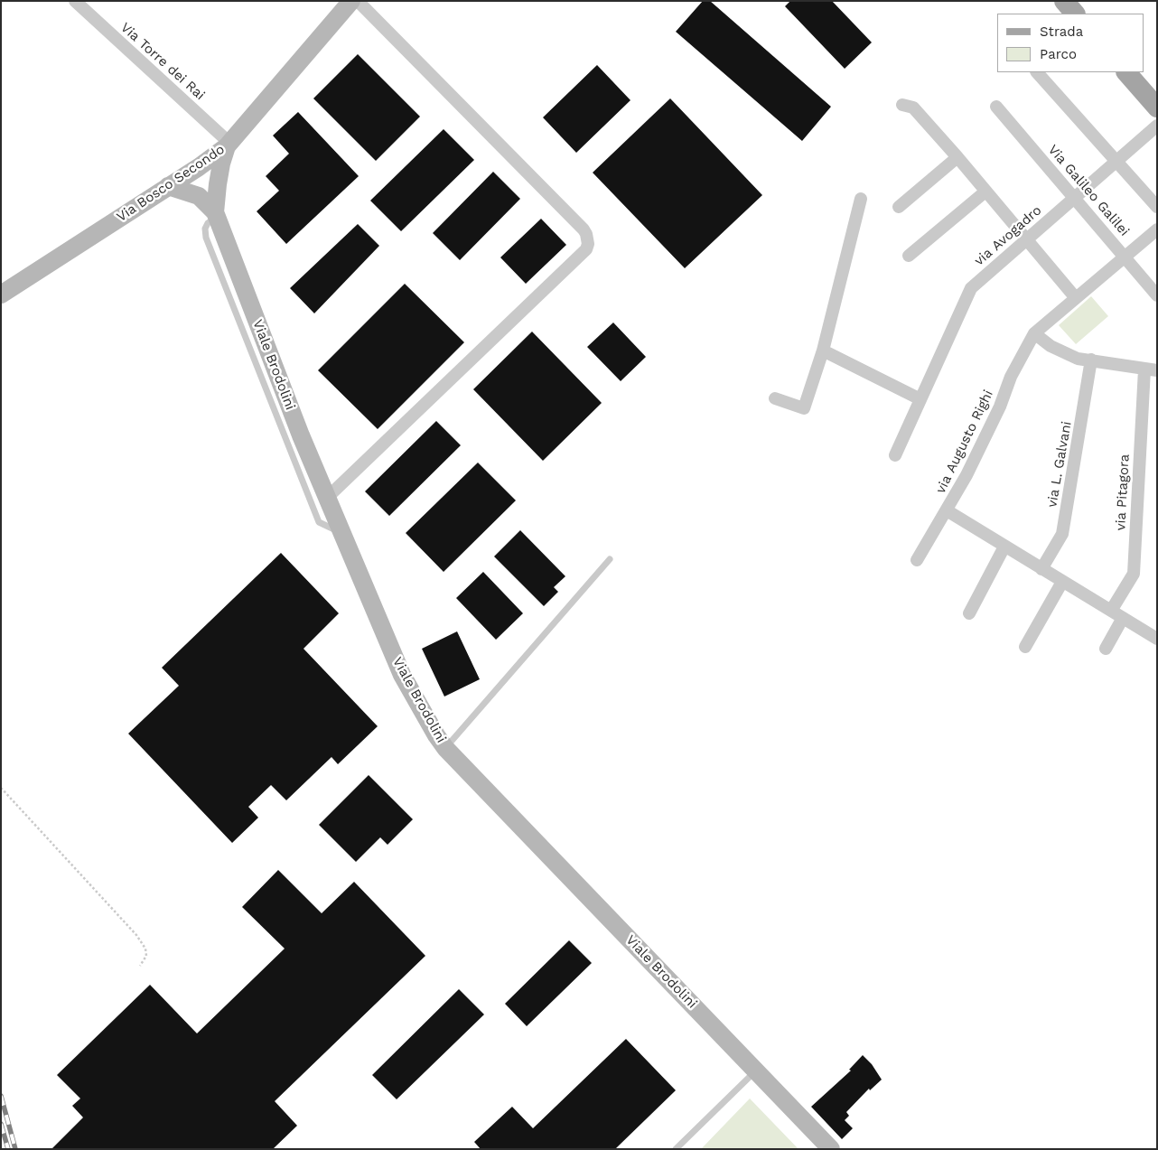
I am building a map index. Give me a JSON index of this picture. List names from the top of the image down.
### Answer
{
  "streets": {
    "street": [
      "Via Torre dei Rai",
      "Via Bosco Secondo",
      "Via Galileo Galilei",
      "via Avogadro",
      "Viale Brodolini",
      "via Augusto Righi",
      "via L. Galvani",
      "via Pitagora"
    ]
  },
  "crossings": [
    ["Via Torre dei Rai", "Via Bosco Secondo"],
    ["Via Galileo Galilei", "via Avogadro"]
  ],
  "legend": ["Strada", "Parco"]
}
